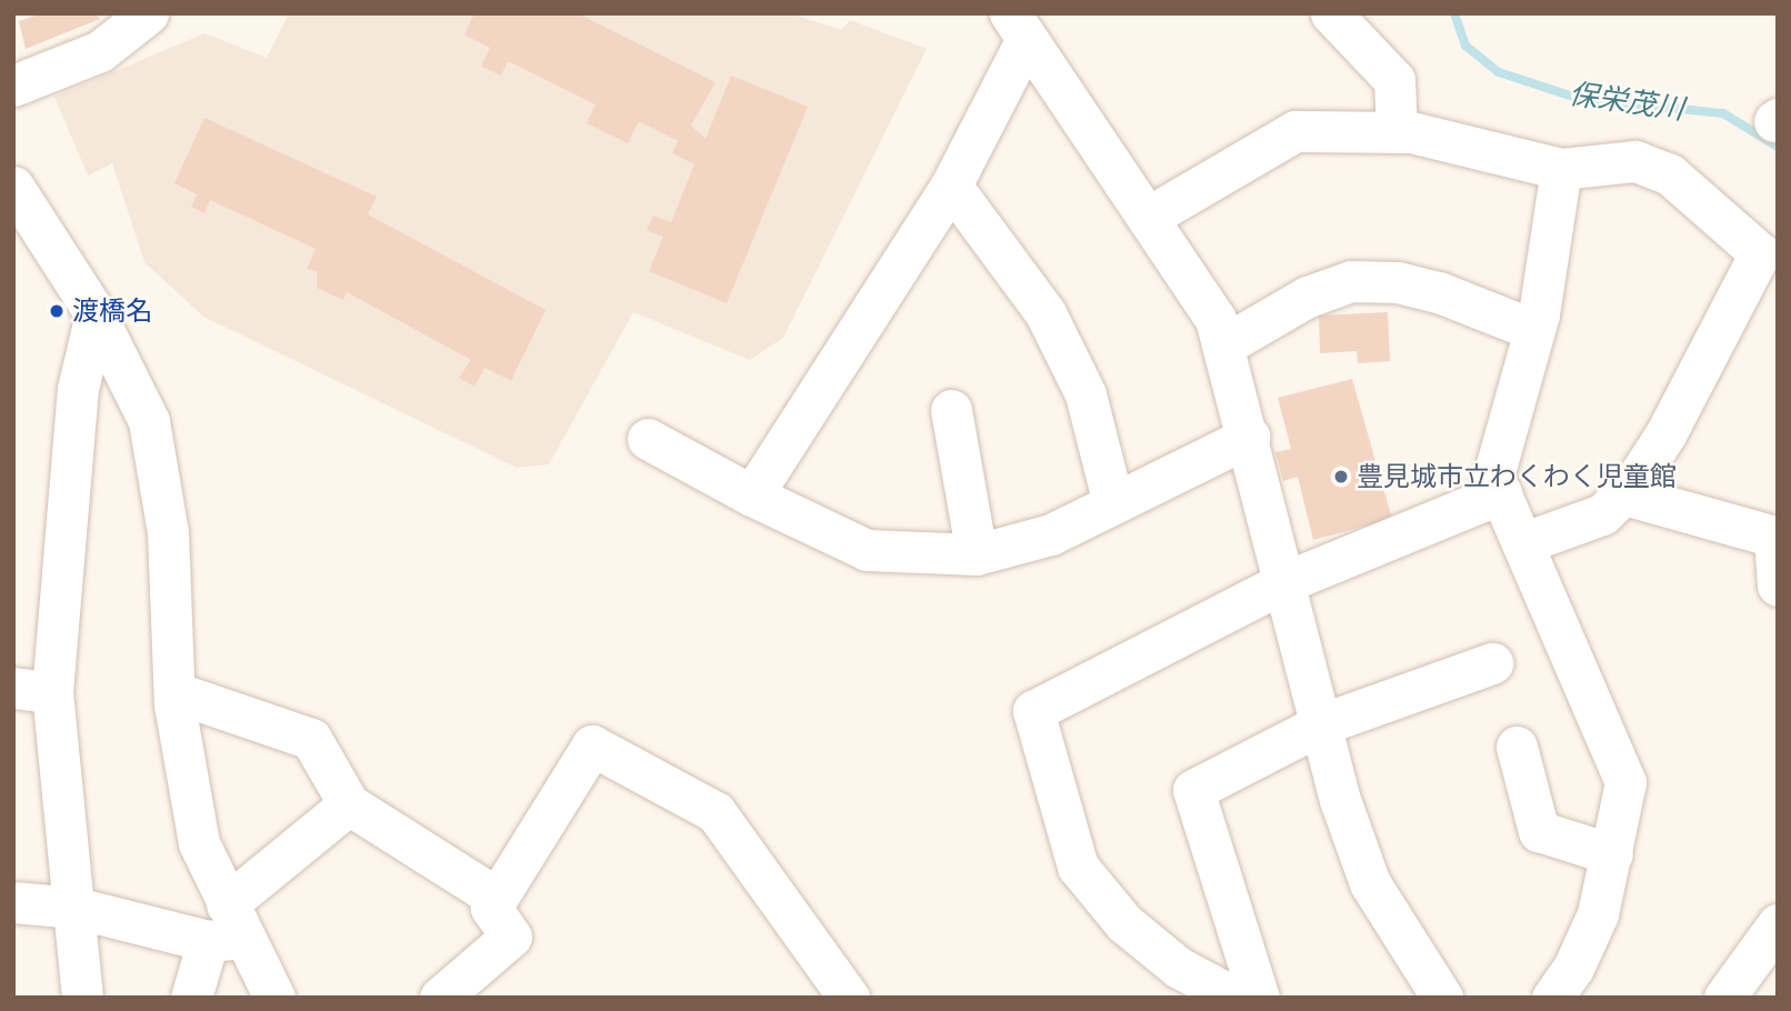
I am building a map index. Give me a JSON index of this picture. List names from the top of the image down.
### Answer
{
  "water": ["保栄茂川"],
  "places": ["渡橋名", "豊見城市立わくわく児童館"]
}
